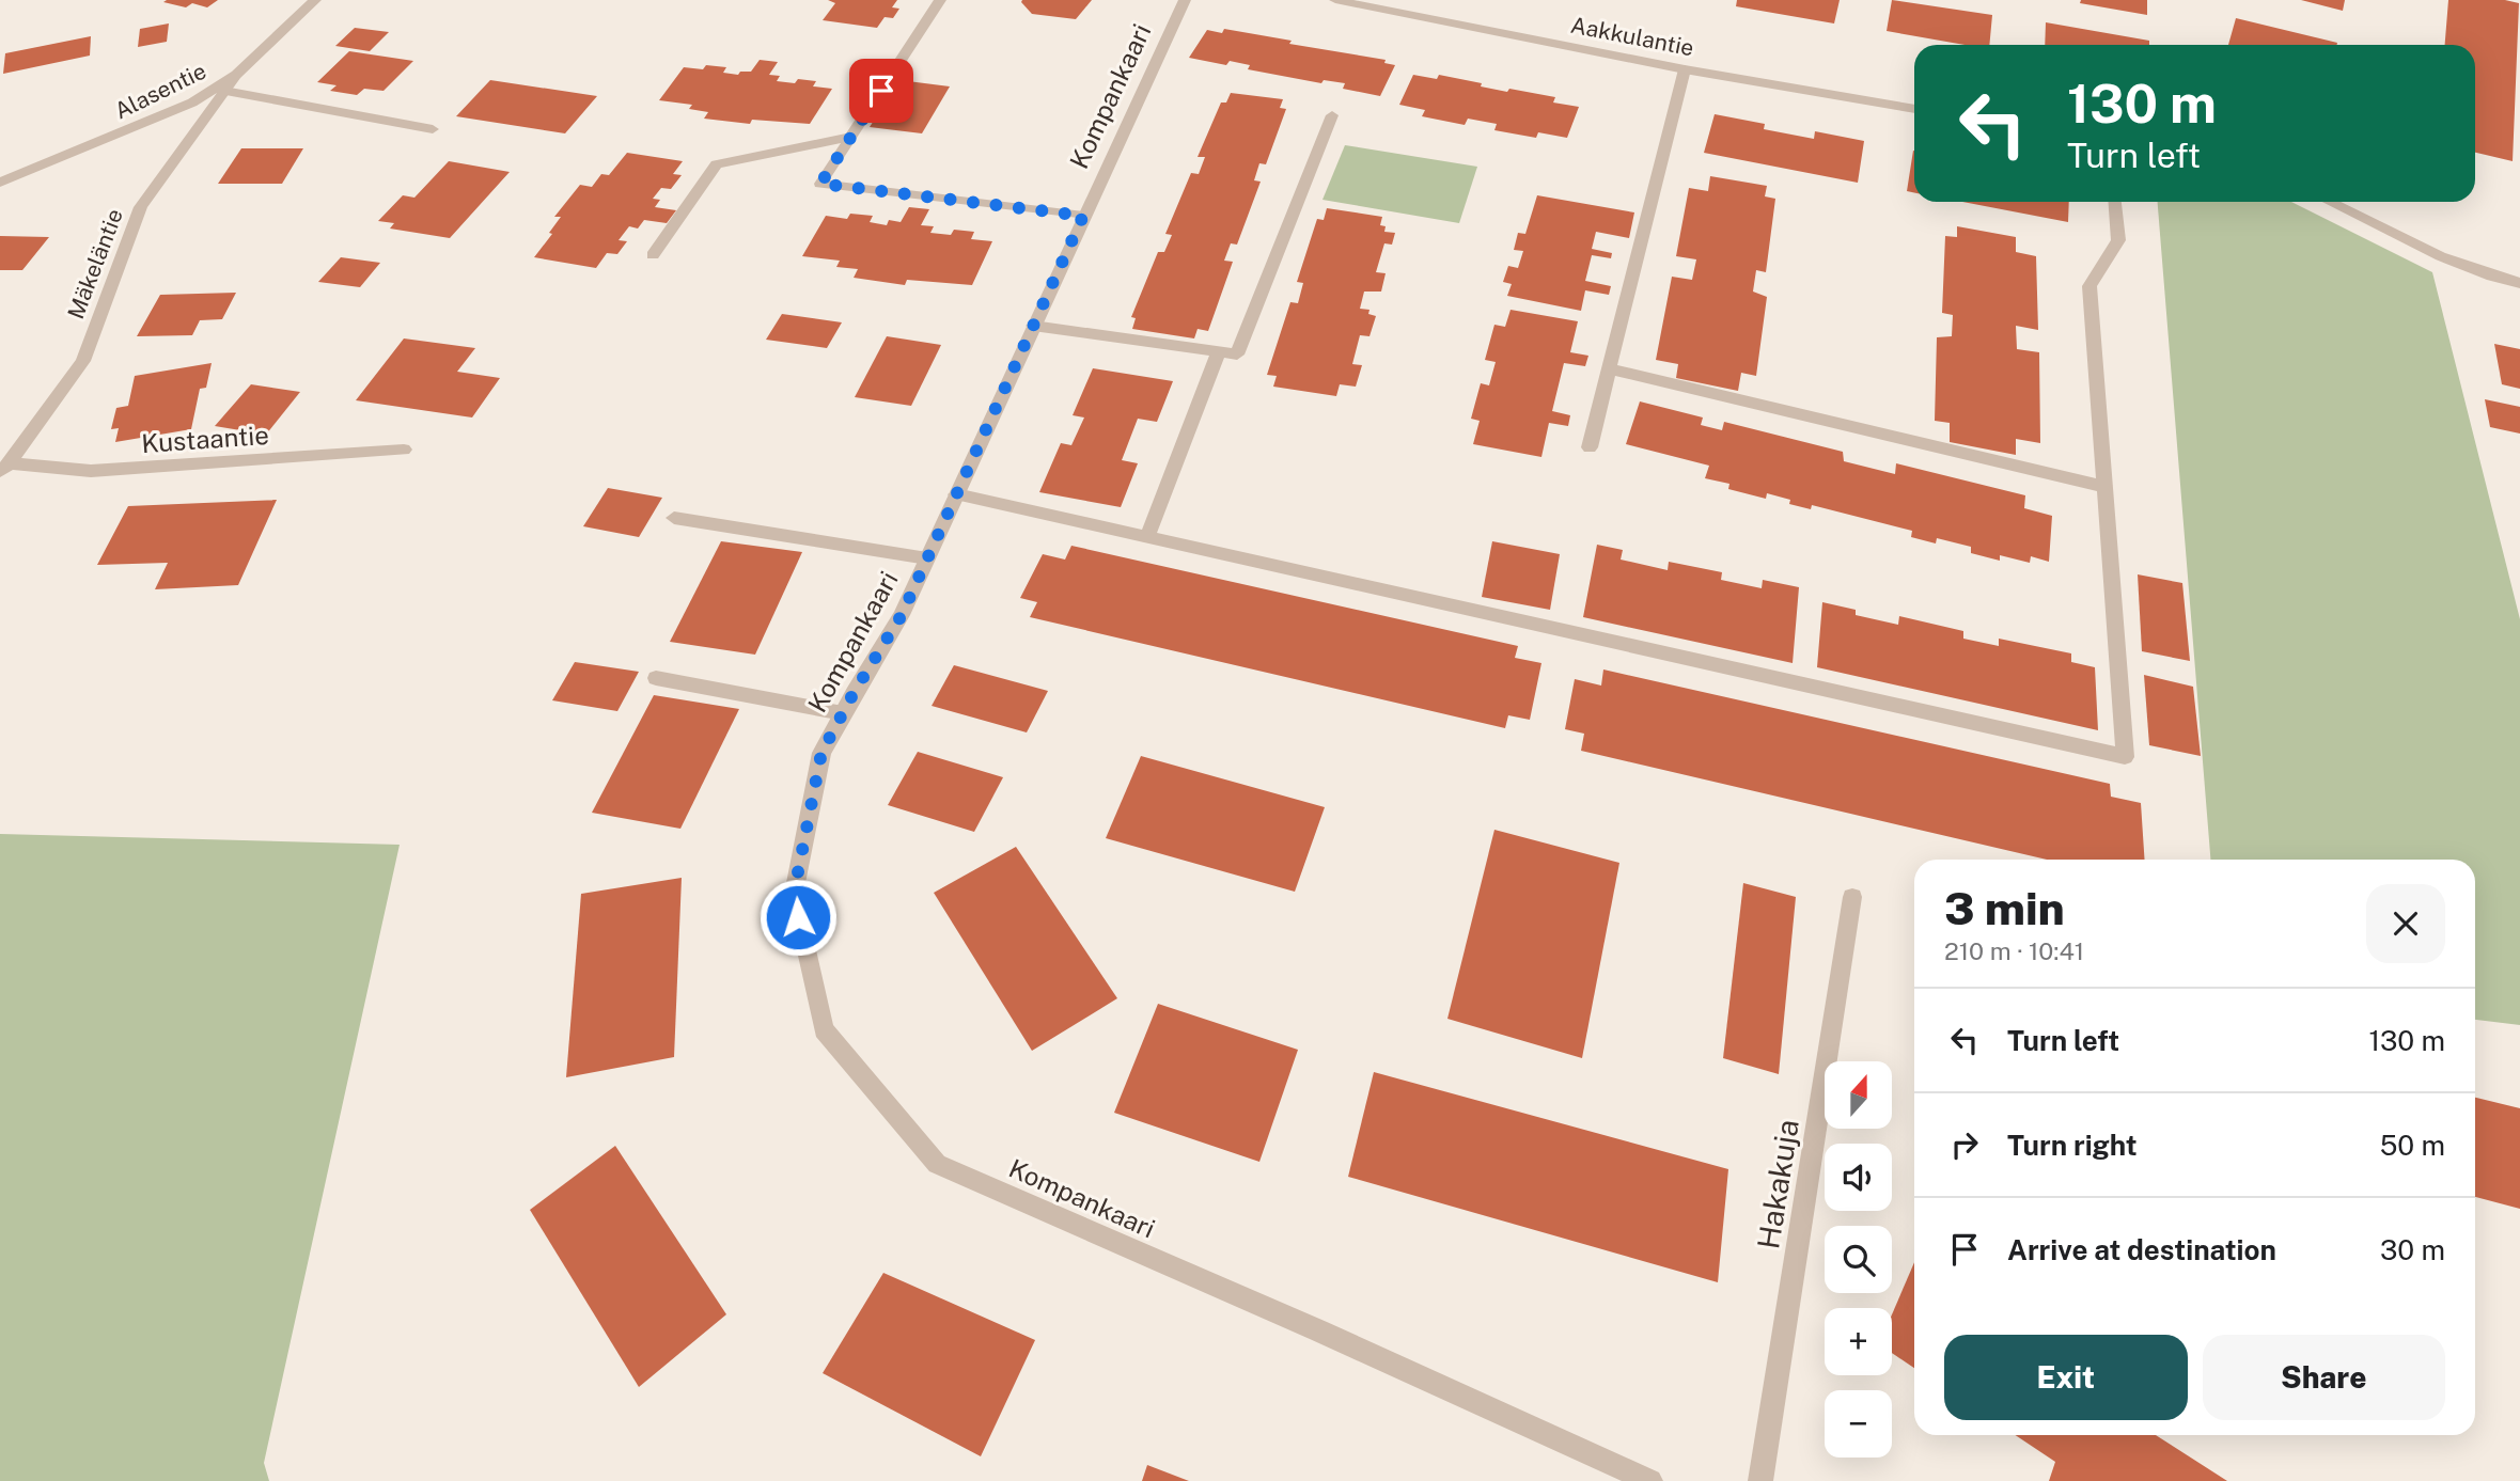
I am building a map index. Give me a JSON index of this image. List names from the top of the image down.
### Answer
{
  "streets": {
    "street": [
      "Aakkulantie",
      "Alasentie",
      "Kompankaari",
      "Mäkeläntie",
      "Kustaantie",
      "Hakakuja"
    ]
  },
  "crossings": [
    ["Alasentie", "Mäkeläntie"],
    ["Mäkeläntie", "Kustaantie"]
  ],
  "north": "top",
  "page": {
    "turn": ["130 m", "Turn left"],
    "heading": ["3 min", "210 m · 10:41"],
    "list": [
      {
        "name": "Turn left",
        "value": "130 m"
      },
      {
        "name": "Turn right",
        "value": "50 m"
      },
      {
        "name": "Arrive at destination",
        "value": "30 m"
      }
    ],
    "map_buttons": ["+", "−"],
    "buttons": ["Exit", "Share"]
  }
}
